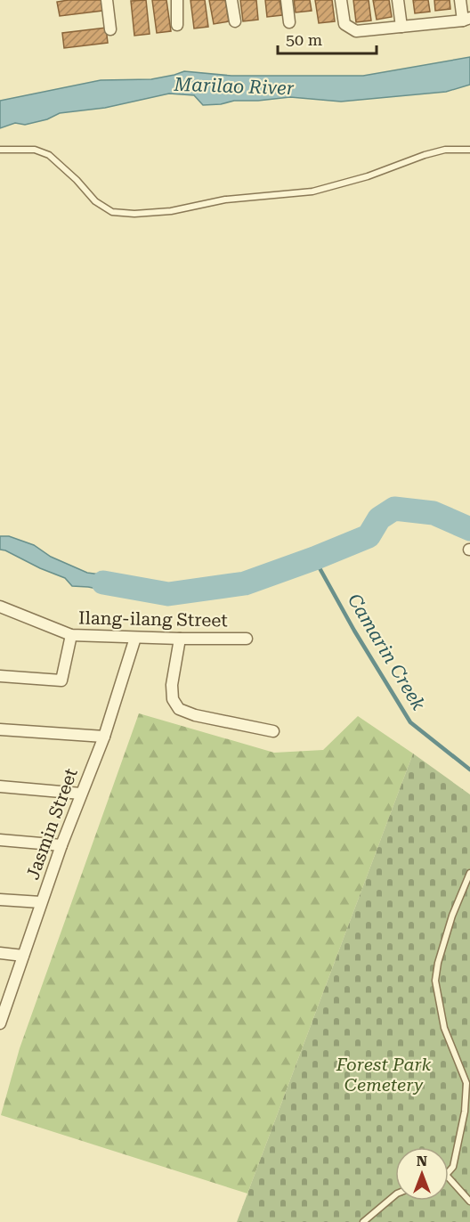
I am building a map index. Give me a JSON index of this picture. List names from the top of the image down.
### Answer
{
  "streets": {
    "street": ["Ilang-ilang Street", "Jasmin Street"]
  },
  "crossings": [
    ["Ilang-ilang Street", "Jasmin Street"]
  ],
  "water": ["Marilao River", "Camarin Creek"],
  "parks": ["Forest Park Cemetery"],
  "scale_bar": "50 m",
  "north": "top"
}
